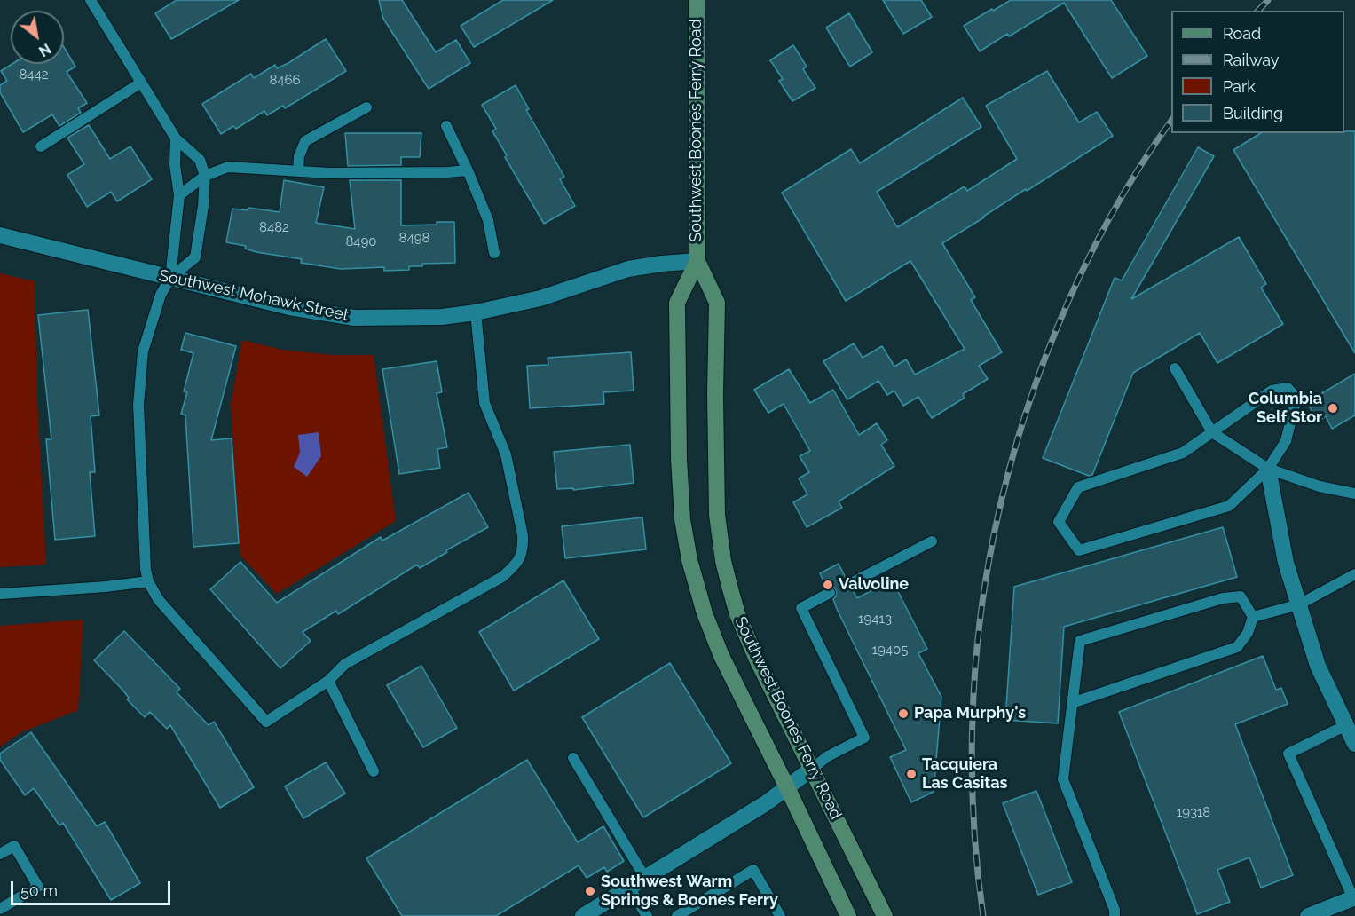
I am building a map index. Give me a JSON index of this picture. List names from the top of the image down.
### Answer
{
  "streets": {
    "main road": ["Southwest Boones Ferry Road"],
    "street": ["Southwest Mohawk Street"]
  },
  "crossings": [
    ["Southwest Boones Ferry Road", "Southwest Mohawk Street"]
  ],
  "places": [
    "Columbia Self Stor",
    "Valvoline",
    "Papa Murphy's",
    "Tacquiera Las Casitas",
    "Southwest Warm Springs & Boones Ferry"
  ],
  "house_numbers": [
    "8442",
    "8466",
    "8482",
    "8498",
    "8490",
    "19413",
    "19405",
    "19318"
  ],
  "legend": [
    "Road",
    "Railway",
    "Park",
    "Building"
  ],
  "scale_bar": "50 m",
  "north": "bottom right"
}
